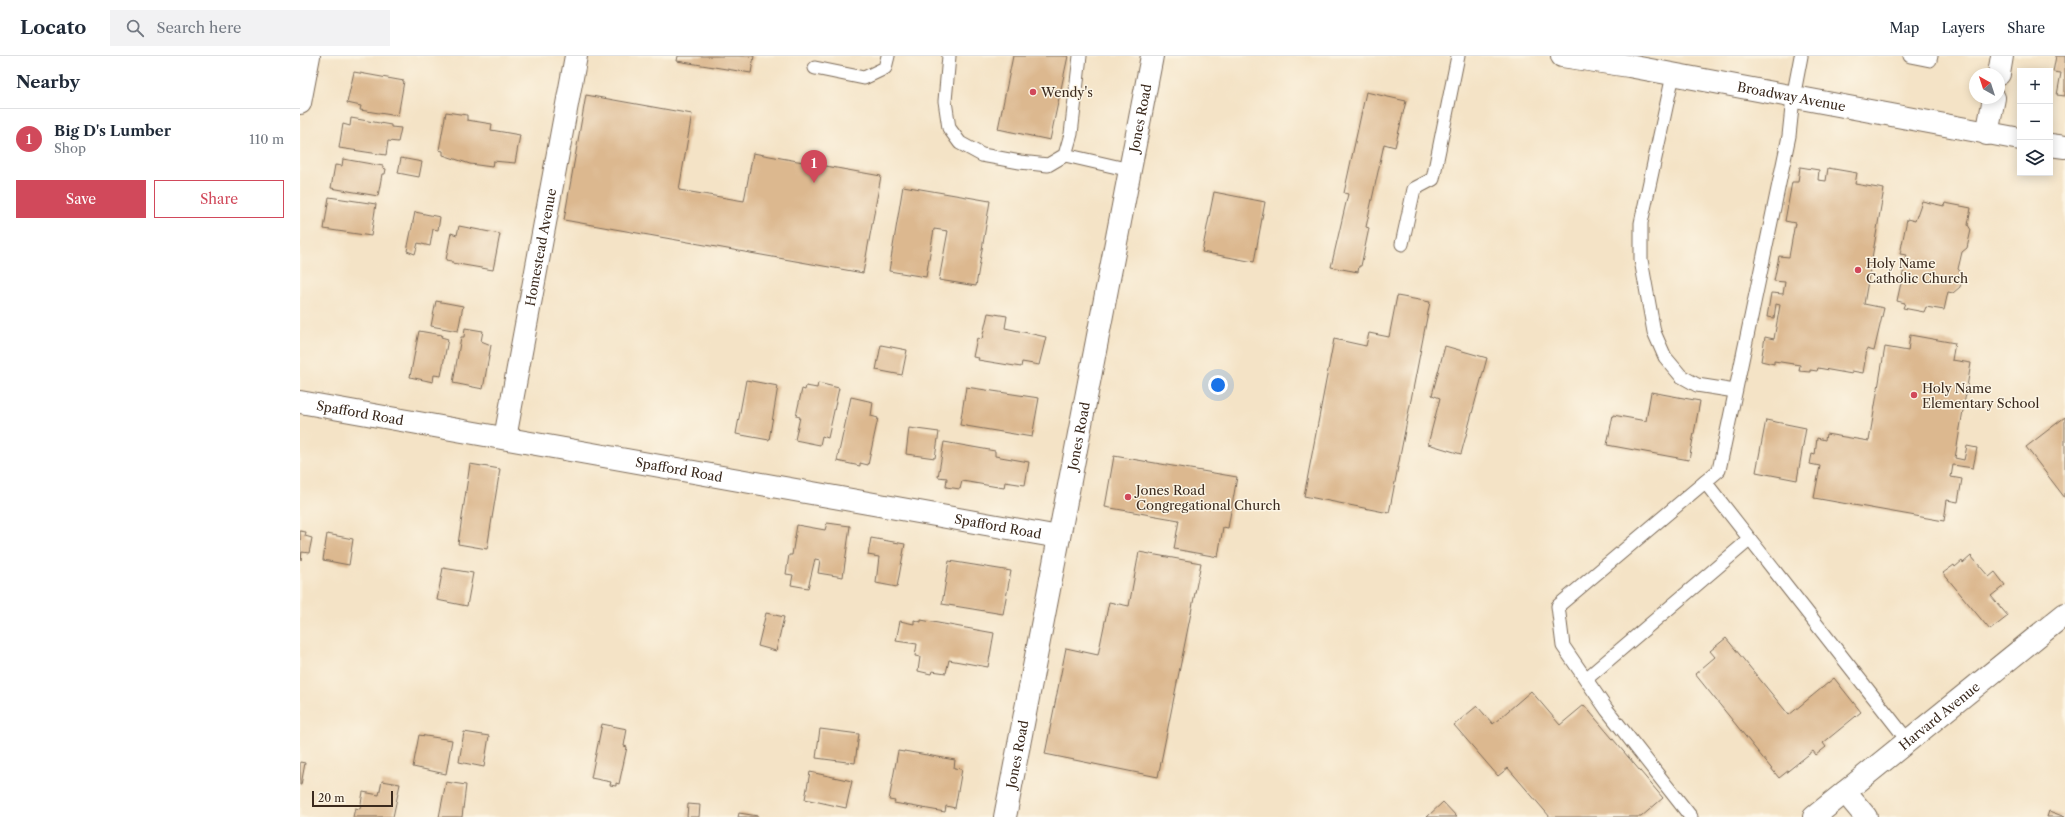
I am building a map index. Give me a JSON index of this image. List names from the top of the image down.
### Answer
{
  "streets": {
    "street": [
      "Broadway Avenue",
      "Jones Road",
      "Homestead Avenue",
      "Spafford Road",
      "Harvard Avenue"
    ]
  },
  "crossings": [
    ["Jones Road", "Spafford Road"],
    ["Homestead Avenue", "Spafford Road"]
  ],
  "places": [
    "Wendy's",
    "Holy Name Catholic Church",
    "Holy Name Elementary School",
    "Jones Road Congregational Church"
  ],
  "scale_bar": "20 m",
  "north": "top left",
  "page": {
    "header": "Locato",
    "search": "Search here",
    "nav": ["Map", "Layers", "Share"],
    "heading": "Nearby",
    "map_buttons": ["+", "−"],
    "list": [
      {
        "mark": "1",
        "name": "Big D's Lumber",
        "note": "Shop",
        "value": "110 m"
      }
    ],
    "pins": "1",
    "buttons": ["Save", "Share"],
    "scale": "20 m"
  }
}
